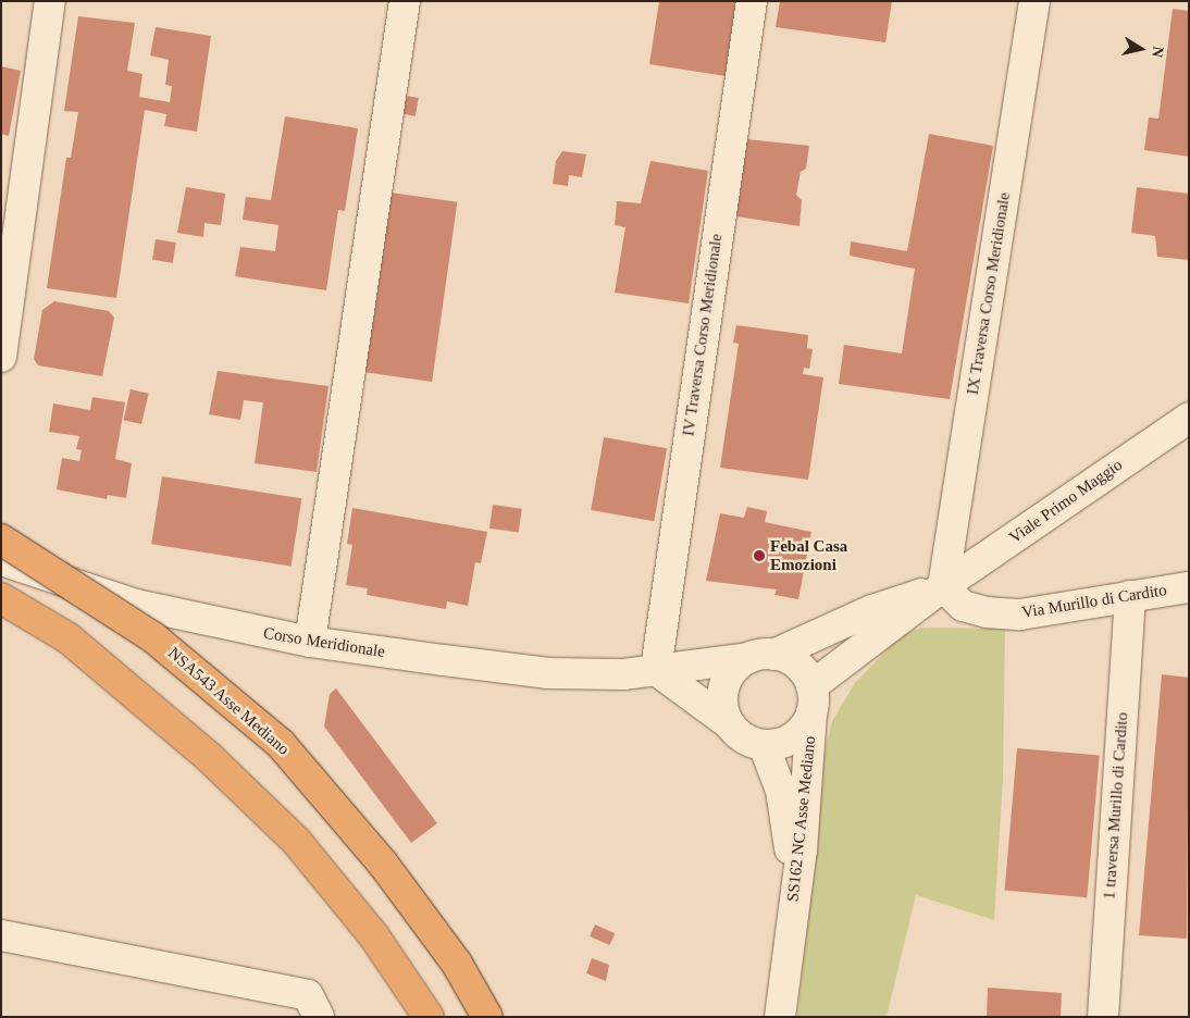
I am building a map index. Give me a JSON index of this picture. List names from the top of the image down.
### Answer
{
  "streets": {
    "highway": ["NSA543 Asse Mediano"],
    "street": [
      "IX Traversa Corso Meridionale",
      "IV Traversa Corso Meridionale",
      "Viale Primo Maggio",
      "Via Murillo di Cardito",
      "Corso Meridionale",
      "1 traversa Murillo di Cardito",
      "SS162 NC Asse Mediano"
    ]
  },
  "crossings": [
    ["IX Traversa Corso Meridionale", "Viale Primo Maggio"],
    ["IX Traversa Corso Meridionale", "Via Murillo di Cardito"],
    ["IV Traversa Corso Meridionale", "Corso Meridionale"],
    ["Viale Primo Maggio", "Via Murillo di Cardito"],
    ["Viale Primo Maggio", "Corso Meridionale"],
    ["Viale Primo Maggio", "SS162 NC Asse Mediano"],
    ["Via Murillo di Cardito", "1 traversa Murillo di Cardito"],
    ["Corso Meridionale", "SS162 NC Asse Mediano"]
  ],
  "places": ["Febal Casa Emozioni"],
  "north": "right"
}
